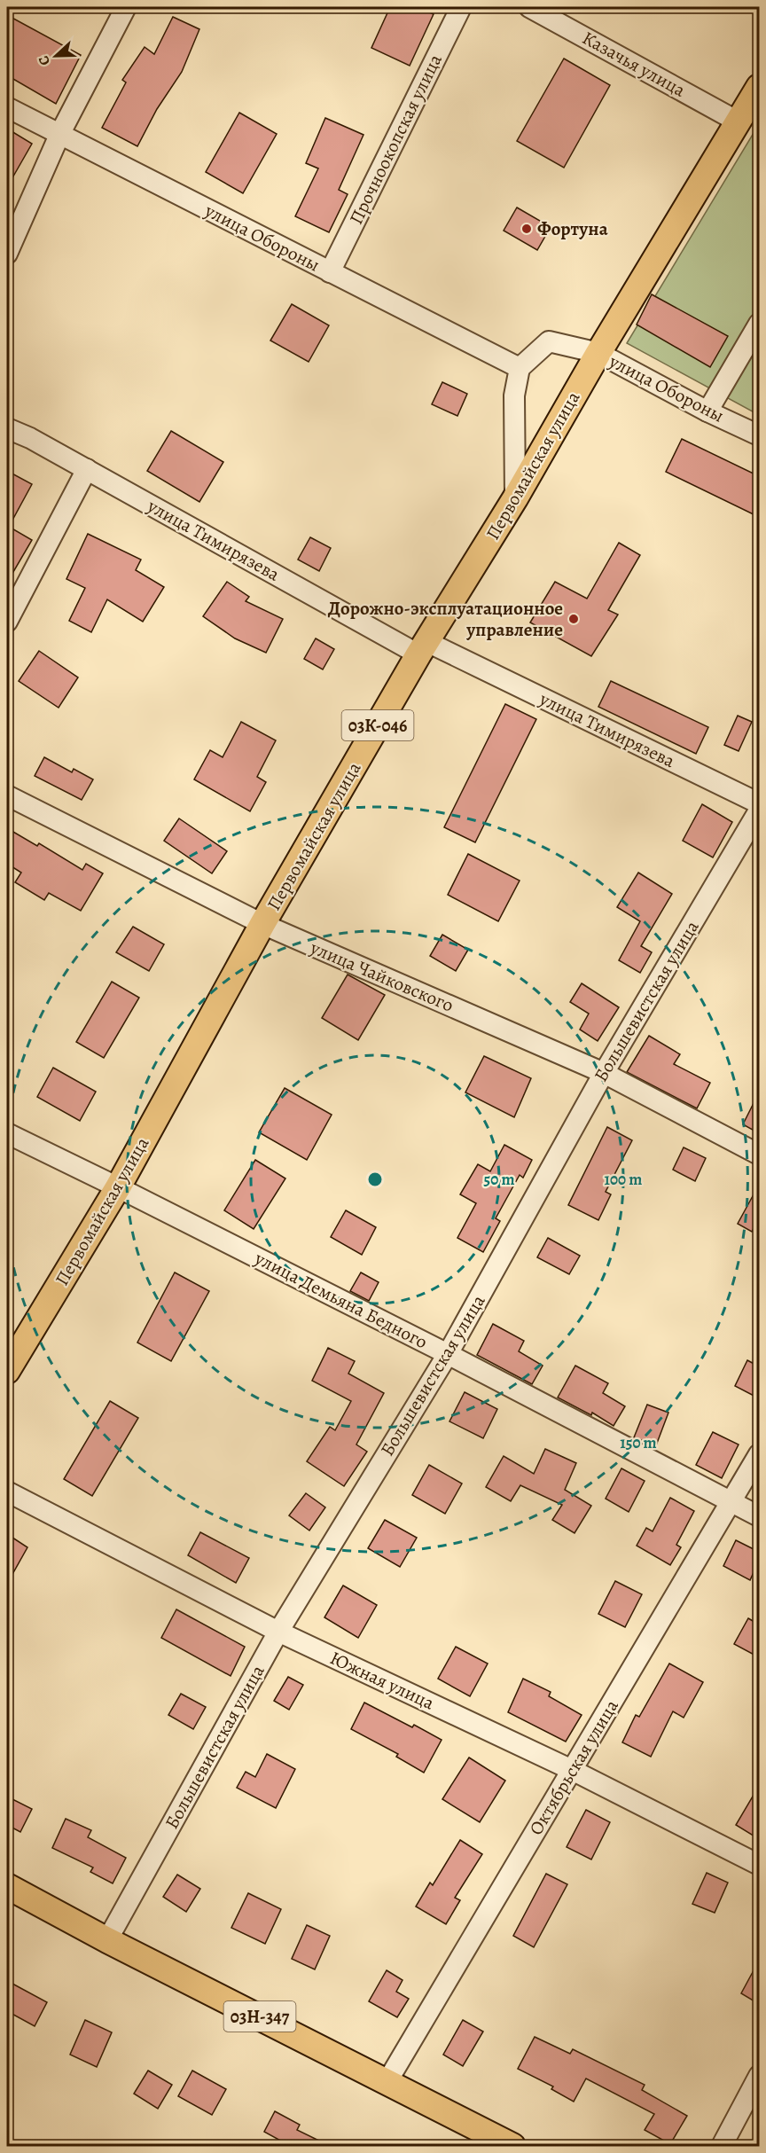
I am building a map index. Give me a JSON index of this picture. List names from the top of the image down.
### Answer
{
  "streets": {
    "main road": ["Первомайская улица", "03К-046", "03Н-347"],
    "street": [
      "Казачья улица",
      "Прочноокопская улица",
      "улица Обороны",
      "улица Тимирязева",
      "улица Чайковского",
      "Большевистская улица",
      "улица Демьяна Бедного",
      "Южная улица",
      "Октябрьская улица"
    ]
  },
  "crossings": [
    ["Казачья улица", "Первомайская улица"],
    ["Прочноокопская улица", "улица Обороны"],
    ["улица Обороны", "Первомайская улица"],
    ["Первомайская улица", "улица Тимирязева"],
    ["Первомайская улица", "улица Чайковского"],
    ["Первомайская улица", "улица Демьяна Бедного"],
    ["улица Чайковского", "Большевистская улица"],
    ["Большевистская улица", "улица Демьяна Бедного"],
    ["Большевистская улица", "Южная улица"],
    ["Большевистская улица", "03Н-347"],
    ["улица Демьяна Бедного", "Октябрьская улица"],
    ["Южная улица", "Октябрьская улица"],
    ["Октябрьская улица", "03Н-347"]
  ],
  "places": ["Фортуна", "Дорожно-эксплуатационное управление"],
  "north": "left",
  "rings": ["50 m", "100 m", "150 m"]
}
